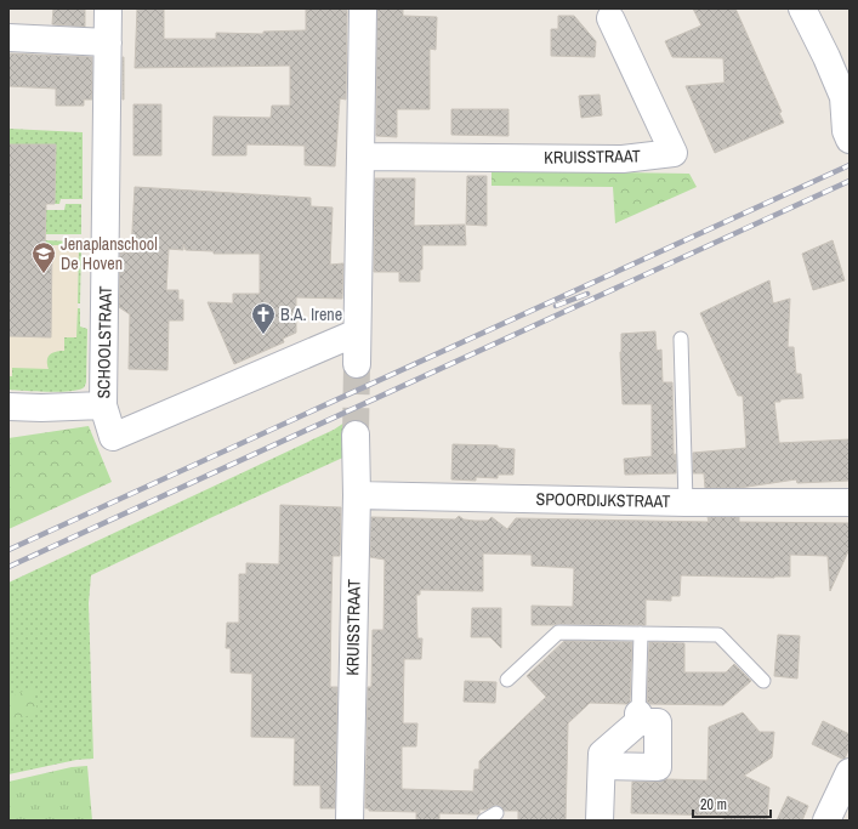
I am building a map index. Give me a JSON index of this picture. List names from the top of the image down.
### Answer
{
  "streets": {
    "street": ["KRUISSTRAAT", "SCHOOLSTRAAT", "SPOORDIJKSTRAAT"]
  },
  "crossings": [
    ["KRUISSTRAAT", "SPOORDIJKSTRAAT"]
  ],
  "places": {
    "school or university": ["Jenaplanschool De Hoven"],
    "church": ["B.A. Irene"]
  },
  "scale_bar": "20 m"
}
